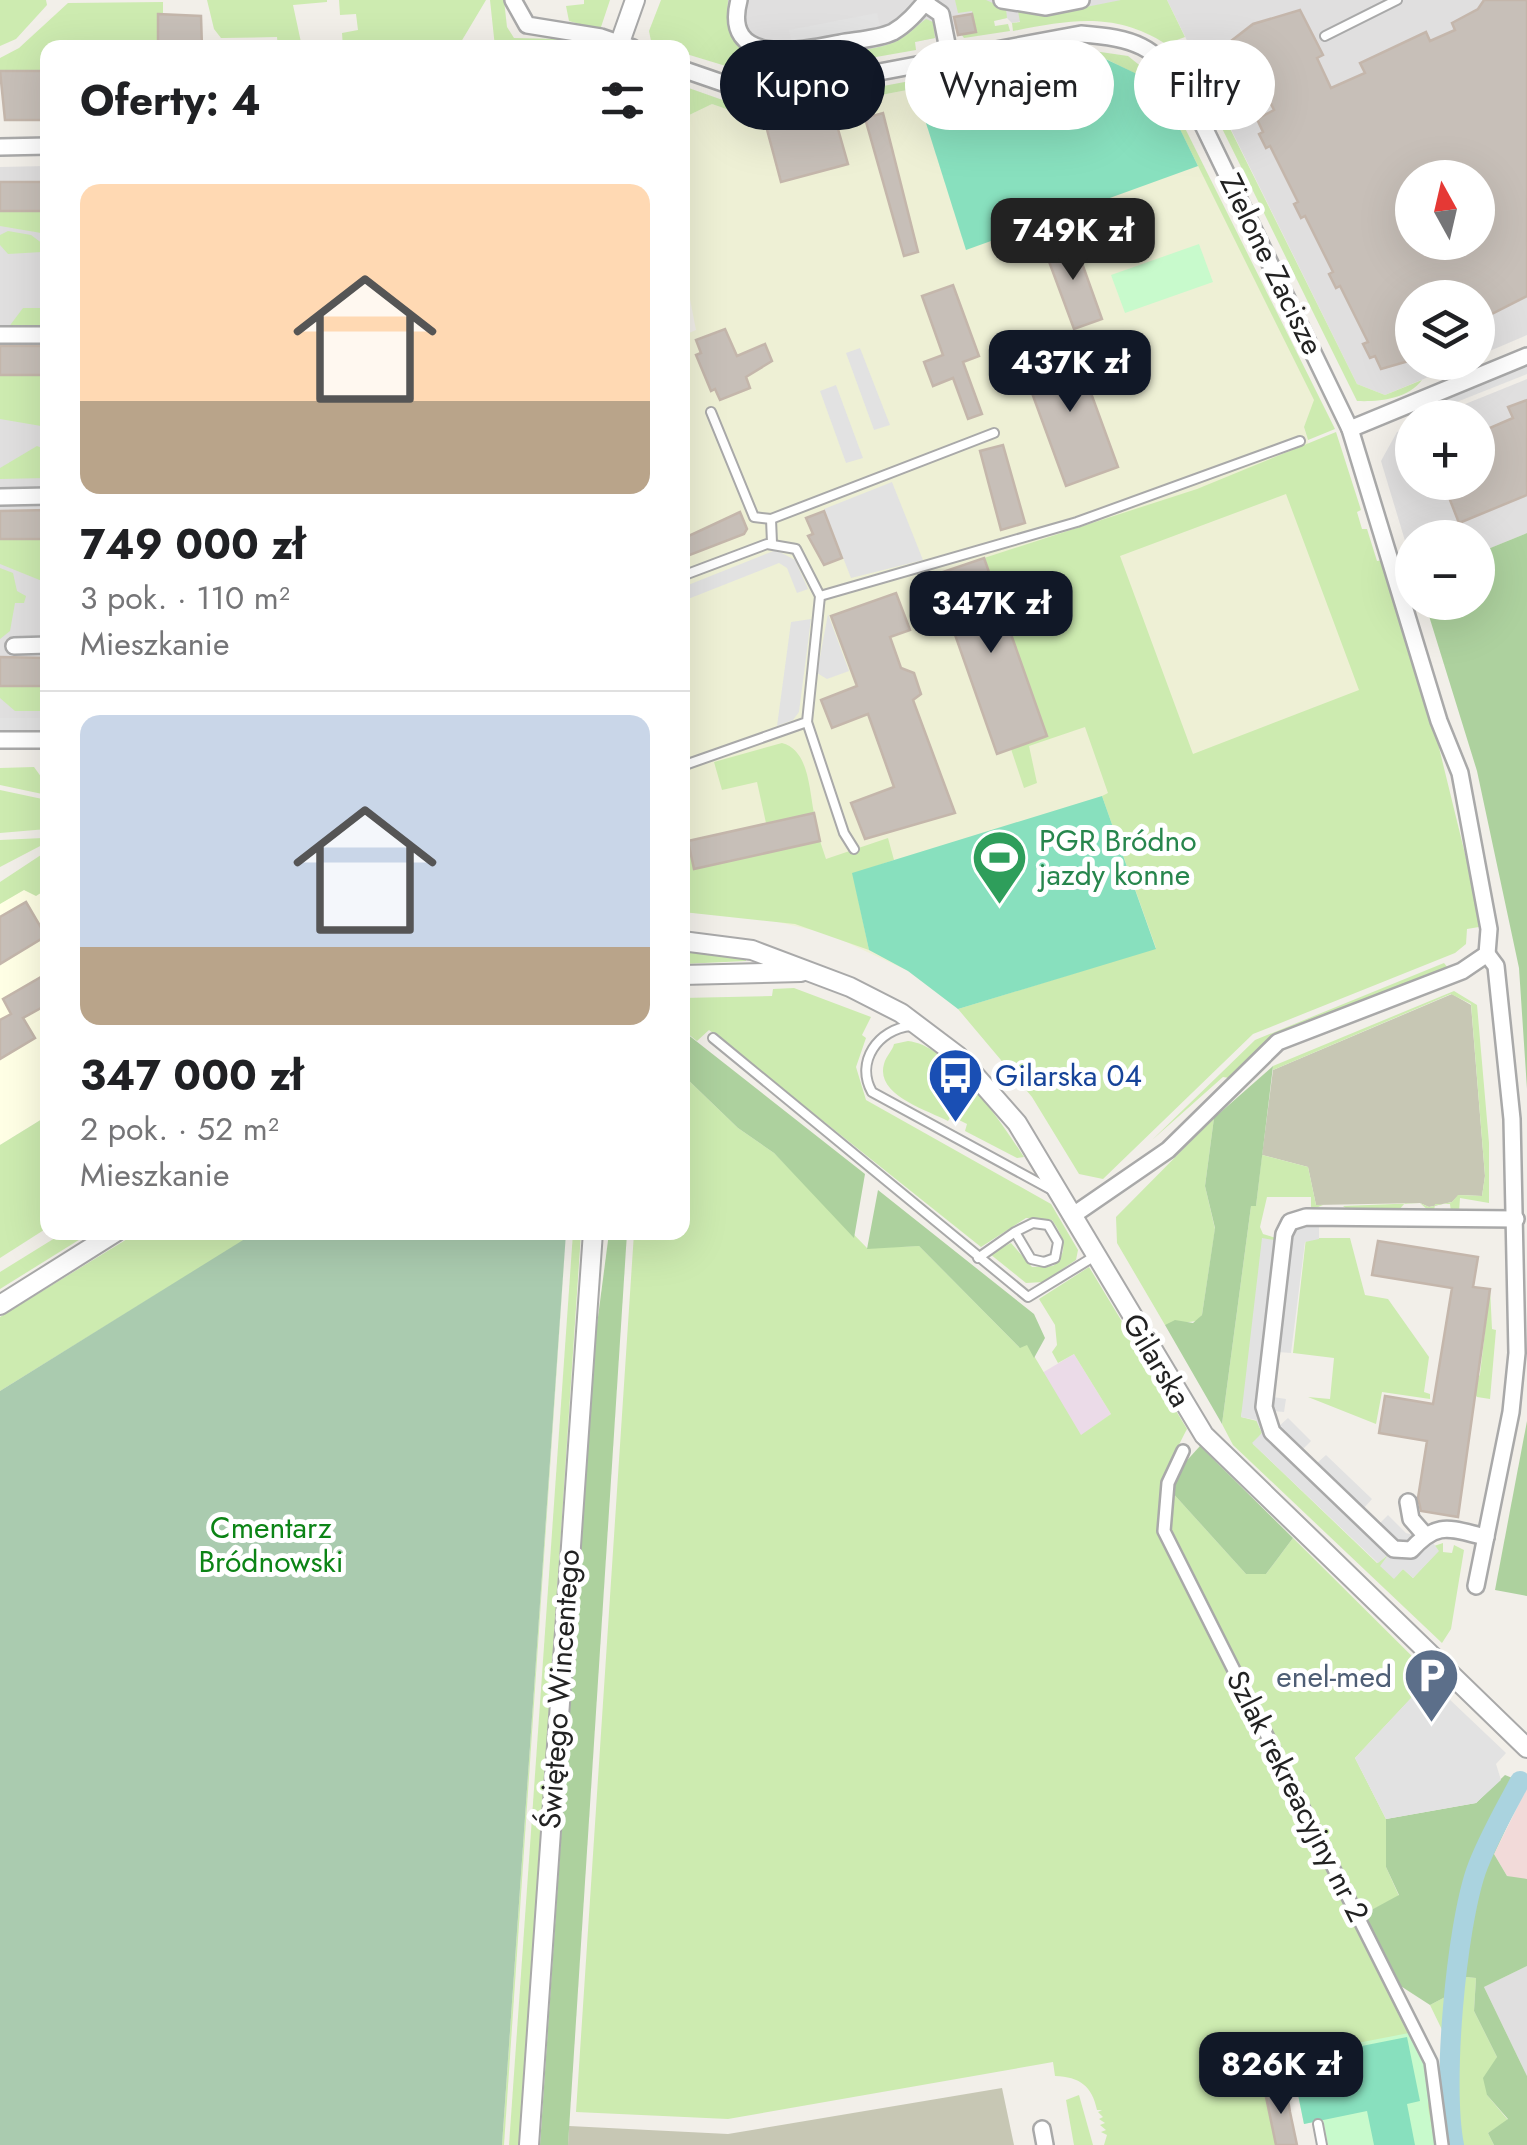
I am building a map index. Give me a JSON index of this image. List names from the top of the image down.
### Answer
{
  "streets": {
    "street": [
      "Zielone Zacisze",
      "Gilarska",
      "Świętego Wincentego",
      "Szlak rekreacyjny nr 2"
    ]
  },
  "parks": ["Cmentarz Bródnowski"],
  "places": {
    "sports": ["PGR Bródno jazdy konne"],
    "bus stop": ["Gilarska 04"],
    "parking": ["enel-med"]
  },
  "north": "top",
  "page": {
    "chip": ["Kupno", "Wynajem", "Filtry"],
    "heading": "Oferty: 4",
    "map_buttons": ["+", "−"],
    "list": [
      {
        "name": "749 000 zł",
        "note": "3 pok. · 110 m² · Mieszkanie"
      },
      {
        "name": "347 000 zł",
        "note": "2 pok. · 52 m² · Mieszkanie"
      }
    ],
    "price": [
      "749K zł",
      "437K zł",
      "347K zł",
      "826K zł"
    ]
  }
}
